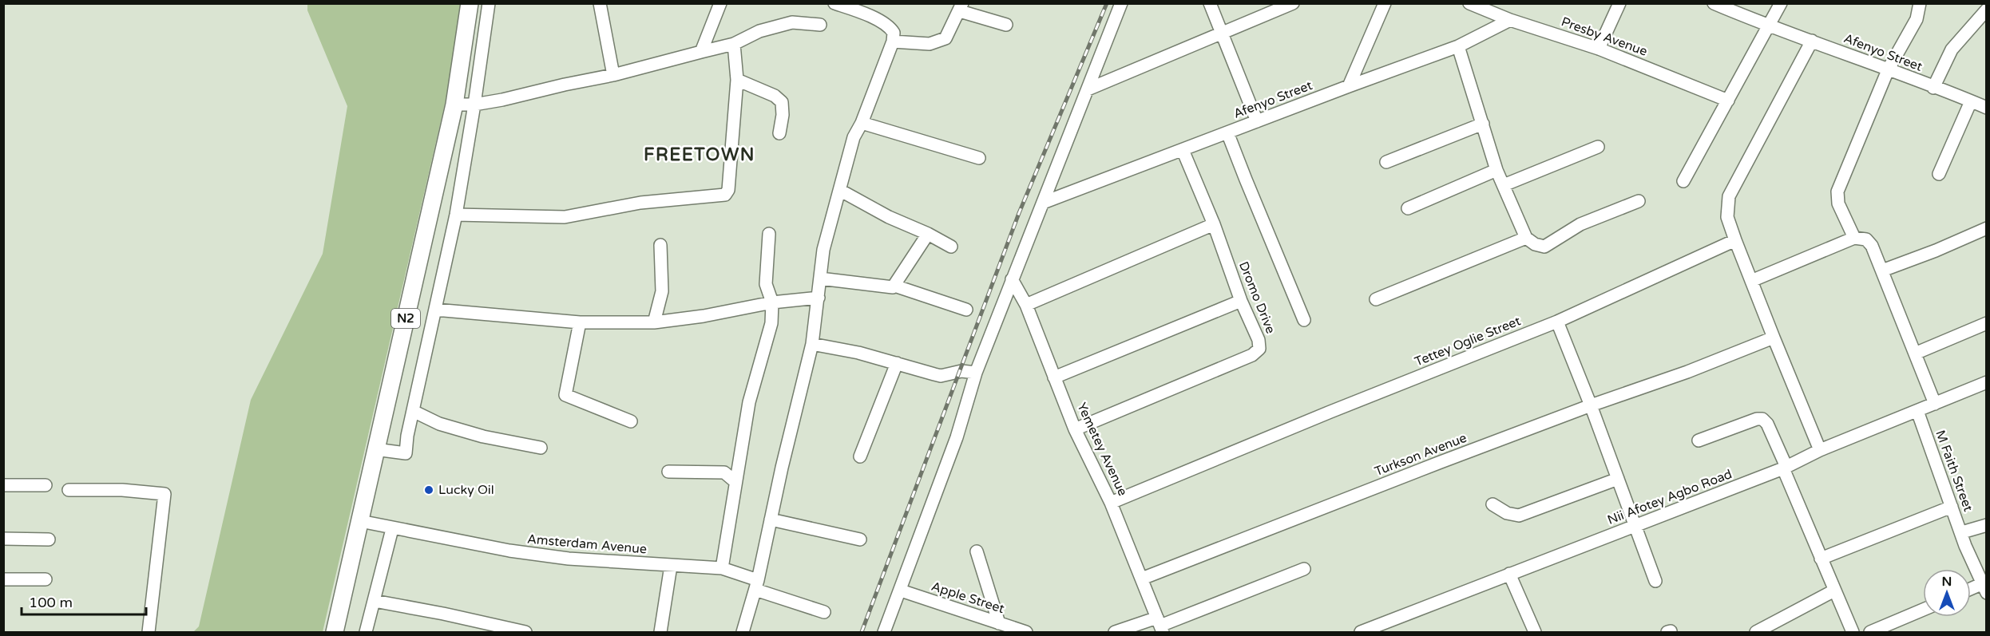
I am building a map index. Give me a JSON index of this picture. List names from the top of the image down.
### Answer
{
  "streets": {
    "highway": ["N2"],
    "street": [
      "Presby Avenue",
      "Afenyo Street",
      "Dromo Drive",
      "Tettey Oglie Street",
      "Yemetey Avenue",
      "Turkson Avenue",
      "M Faith Street",
      "Nii Afotey Agbo Road",
      "Amsterdam Avenue",
      "Apple Street"
    ]
  },
  "crossings": [
    ["Presby Avenue", "Afenyo Street"],
    ["Afenyo Street", "Dromo Drive"],
    ["Dromo Drive", "Yemetey Avenue"],
    ["N2", "Amsterdam Avenue"],
    ["Tettey Oglie Street", "Yemetey Avenue"],
    ["Yemetey Avenue", "Turkson Avenue"],
    ["M Faith Street", "Nii Afotey Agbo Road"]
  ],
  "districts": ["FREETOWN"],
  "places": ["Lucky Oil"],
  "scale_bar": "100 m",
  "north": "top"
}
